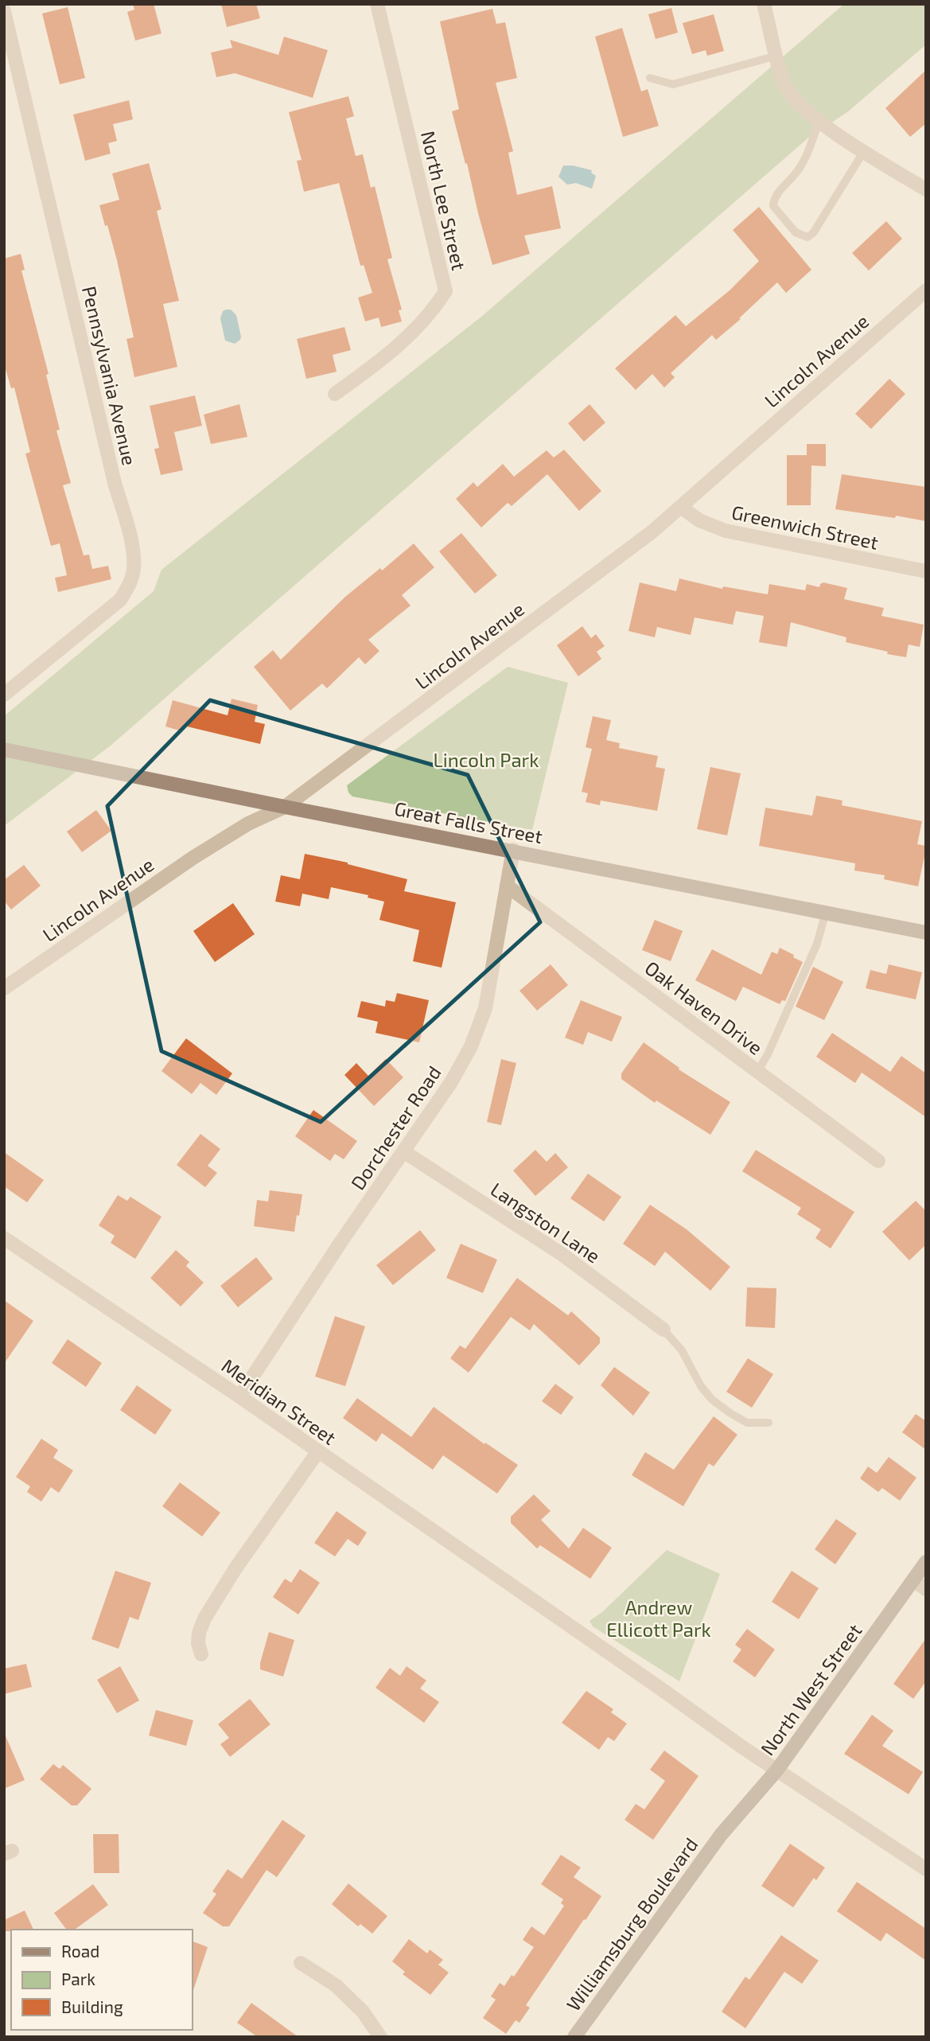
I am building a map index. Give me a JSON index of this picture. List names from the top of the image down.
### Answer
{
  "streets": {
    "main road": ["Great Falls Street", "North West Street", "Williamsburg Boulevard"],
    "street": [
      "North Lee Street",
      "Lincoln Avenue",
      "Pennsylvania Avenue",
      "Greenwich Street",
      "Oak Haven Drive",
      "Dorchester Road",
      "Langston Lane",
      "Meridian Street"
    ]
  },
  "crossings": [
    ["Lincoln Avenue", "Greenwich Street"],
    ["Lincoln Avenue", "Great Falls Street"],
    ["Great Falls Street", "Dorchester Road"],
    ["Oak Haven Drive", "Dorchester Road"],
    ["Dorchester Road", "Langston Lane"],
    ["Dorchester Road", "Meridian Street"],
    ["Meridian Street", "North West Street"],
    ["North West Street", "Williamsburg Boulevard"]
  ],
  "parks": ["Lincoln Park", "Andrew Ellicott Park"],
  "legend": ["Road", "Park", "Building"]
}
